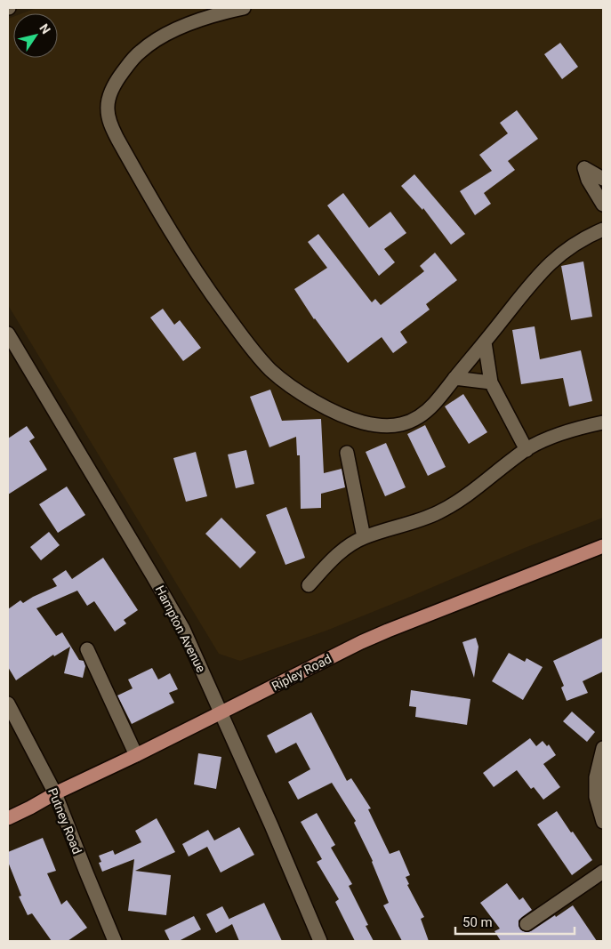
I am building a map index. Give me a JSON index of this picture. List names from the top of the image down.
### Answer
{
  "streets": {
    "main road": ["Ripley Road"],
    "street": ["Hampton Avenue", "Putney Road"]
  },
  "crossings": [
    ["Hampton Avenue", "Ripley Road"],
    ["Ripley Road", "Putney Road"]
  ],
  "scale_bar": "50 m",
  "north": "top right"
}
